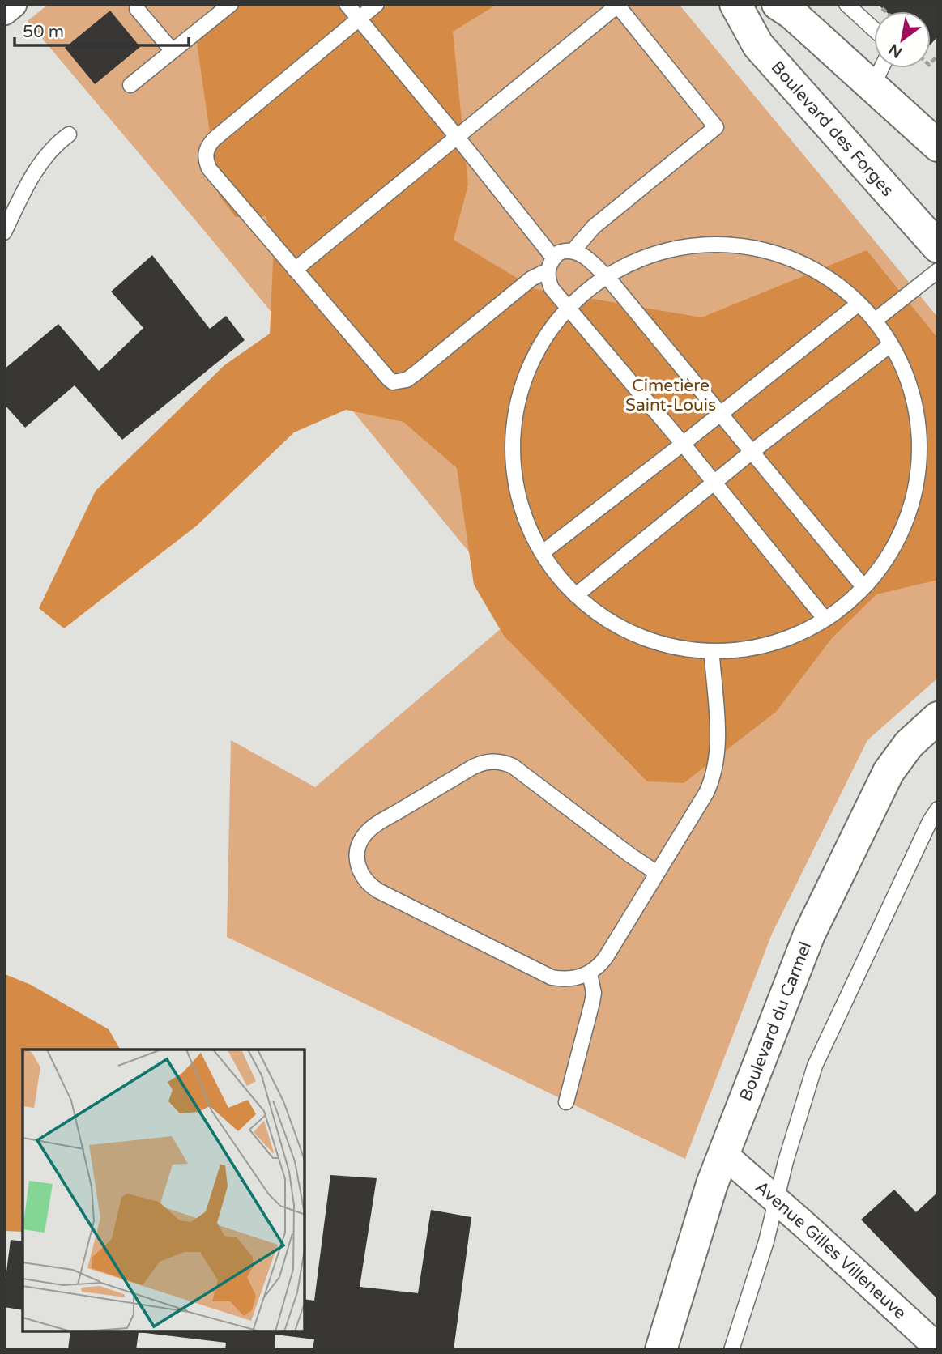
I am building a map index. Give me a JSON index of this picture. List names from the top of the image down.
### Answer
{
  "streets": {
    "street": ["Boulevard des Forges", "Boulevard du Carmel", "Avenue Gilles Villeneuve"]
  },
  "crossings": [
    ["Boulevard du Carmel", "Avenue Gilles Villeneuve"]
  ],
  "parks": ["Cimetière Saint-Louis"],
  "scale_bar": "50 m",
  "north": "bottom left"
}
